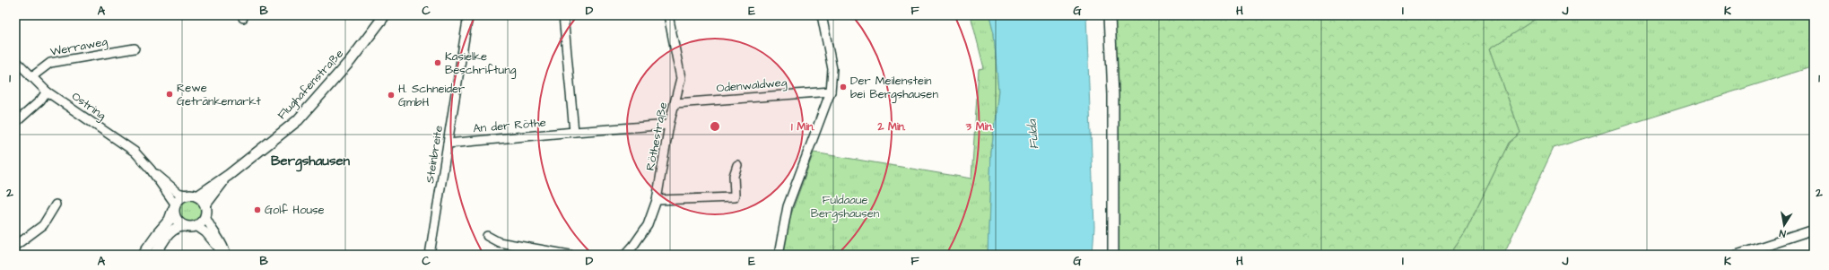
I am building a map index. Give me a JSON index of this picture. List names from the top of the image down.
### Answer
{
  "streets": {
    "street": [
      "Werraweg",
      "Flughafenstraße",
      "Odenwaldweg",
      "Ostring",
      "An der Röthe",
      "Röthestraße",
      "Steinbreite"
    ]
  },
  "crossings": [
    ["Werraweg", "Ostring"],
    ["Flughafenstraße", "Ostring"],
    ["Odenwaldweg", "Röthestraße"],
    ["An der Röthe", "Röthestraße"],
    ["An der Röthe", "Steinbreite"]
  ],
  "districts": ["Bergshausen"],
  "water": ["Fulda"],
  "parks": ["Fuldaaue Bergshausen"],
  "places": [
    "Kasielke Beschriftung",
    "Der Meilenstein bei Bergshausen",
    "Rewe Getränkemarkt",
    "H. Schneider GmbH",
    "Golf House"
  ],
  "north": "bottom",
  "grid": {
    "columns": [
      "A",
      "B",
      "C",
      "D",
      "E",
      "F",
      "G",
      "H",
      "I",
      "J",
      "K"
    ],
    "rows": ["1", "2"]
  },
  "rings": ["1 Min.", "2 Min.", "3 Min."]
}
